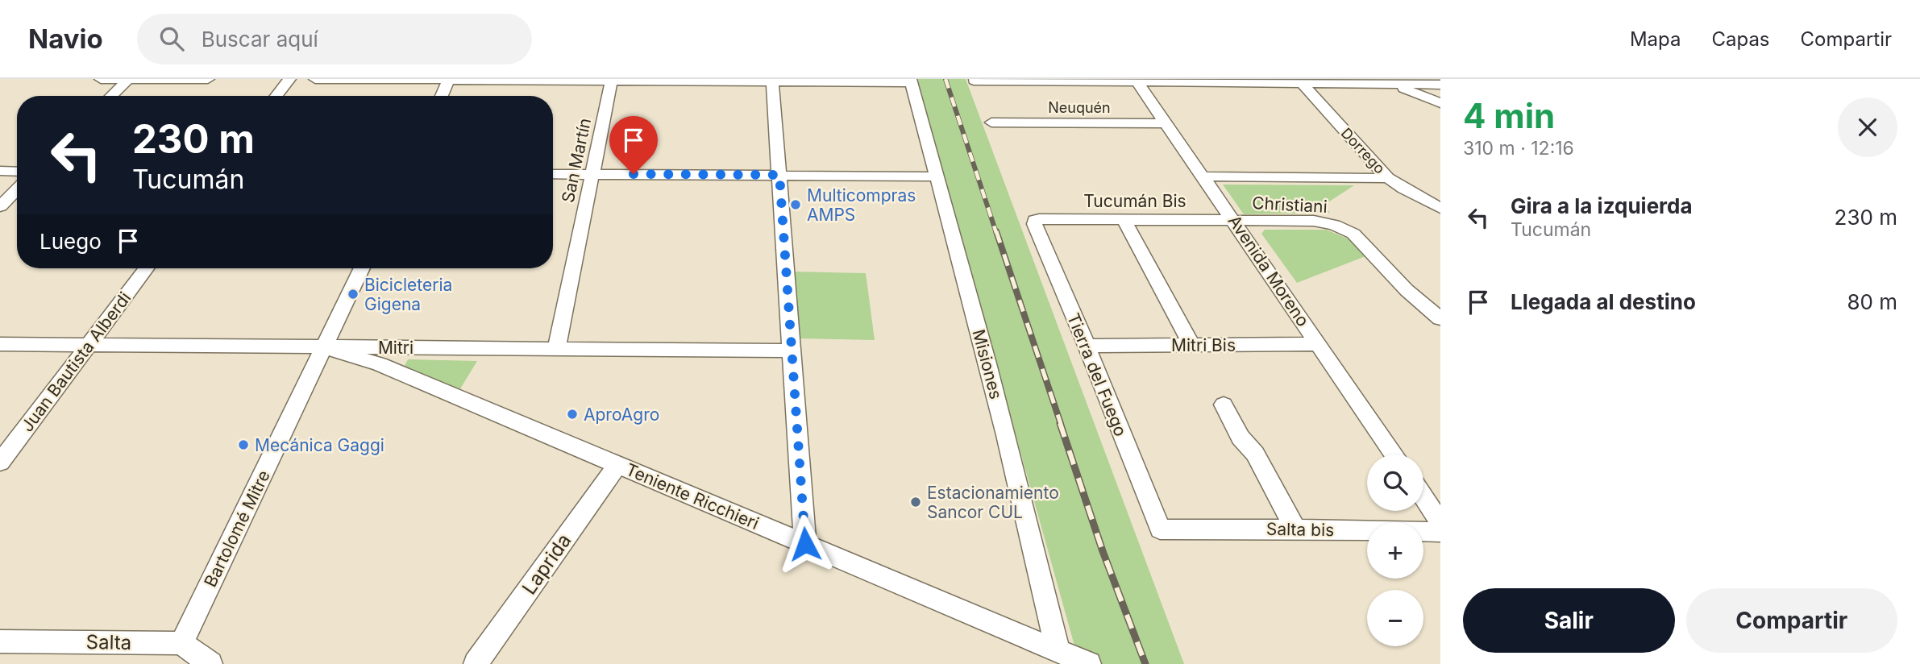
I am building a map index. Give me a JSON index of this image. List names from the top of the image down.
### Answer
{
  "streets": {
    "street": [
      "Neuquén",
      "Dorrego",
      "San Martín",
      "Tucumán Bis",
      "Christiani",
      "Avenida Moreno",
      "Mitri Bis",
      "Mitri",
      "Juan Bautista Alberdi",
      "Misiones",
      "Tierra del Fuego",
      "Teniente Ricchieri",
      "Bartolomé Mitre",
      "Salta bis",
      "Laprida",
      "Salta"
    ]
  },
  "crossings": [
    ["Neuquén", "Avenida Moreno"],
    ["Dorrego", "Tucumán Bis"],
    ["San Martín", "Mitri"],
    ["Tucumán Bis", "Christiani"],
    ["Tucumán Bis", "Avenida Moreno"],
    ["Tucumán Bis", "Tierra del Fuego"],
    ["Christiani", "Avenida Moreno"],
    ["Avenida Moreno", "Mitri Bis"],
    ["Mitri Bis", "Tierra del Fuego"],
    ["Mitri", "Juan Bautista Alberdi"],
    ["Mitri", "Teniente Ricchieri"],
    ["Mitri", "Bartolomé Mitre"],
    ["Misiones", "Teniente Ricchieri"],
    ["Tierra del Fuego", "Salta bis"],
    ["Teniente Ricchieri", "Bartolomé Mitre"],
    ["Teniente Ricchieri", "Laprida"],
    ["Bartolomé Mitre", "Salta"]
  ],
  "places": [
    "Multicompras AMPS",
    "Bicicleteria Gigena",
    "AproAgro",
    "Mecánica Gaggi",
    "Estacionamiento Sancor CUL"
  ],
  "page": {
    "header": "Navio",
    "search": "Buscar aquí",
    "nav": ["Mapa", "Capas", "Compartir"],
    "heading": ["4 min", "310 m · 12:16"],
    "turn": ["230 m", "Tucumán"],
    "list": [
      {
        "name": "Gira a la izquierda",
        "note": "Tucumán",
        "value": "230 m"
      },
      {
        "name": "Llegada al destino",
        "value": "80 m"
      }
    ],
    "then": "Luego",
    "map_buttons": ["+", "−"],
    "buttons": ["Salir", "Compartir"]
  }
}
